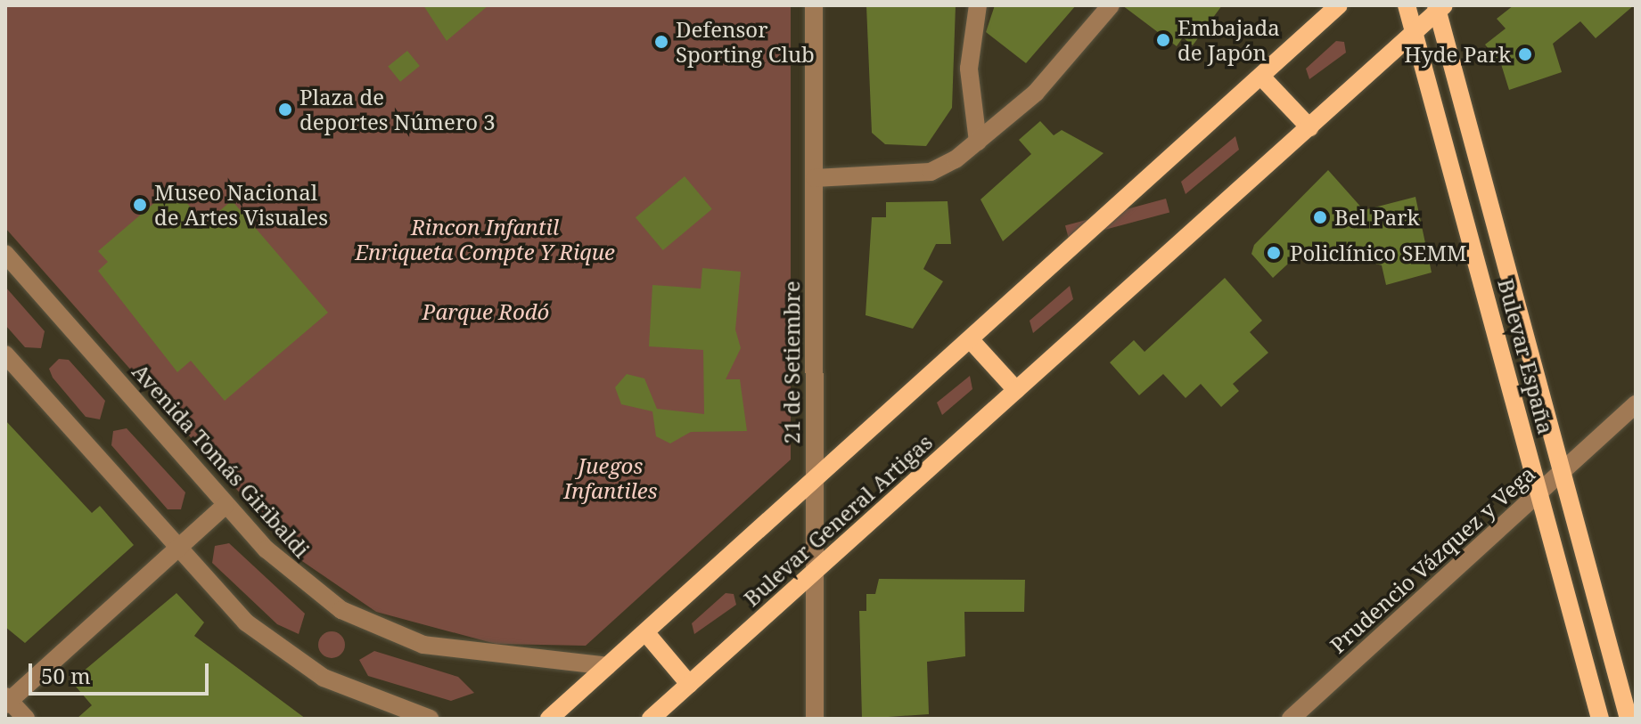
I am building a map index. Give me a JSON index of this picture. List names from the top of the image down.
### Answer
{
  "streets": {
    "main road": ["Bulevar España", "Bulevar General Artigas"],
    "street": ["21 de Setiembre", "Avenida Tomás Giribaldi", "Prudencio Vázquez y Vega"]
  },
  "crossings": [
    ["Bulevar España", "Bulevar General Artigas"],
    ["Bulevar España", "Prudencio Vázquez y Vega"],
    ["21 de Setiembre", "Bulevar General Artigas"]
  ],
  "parks": ["Rincon Infantil Enriqueta Compte Y Rique", "Parque Rodó", "Juegos Infantiles"],
  "places": [
    "Embajada de Japón",
    "Defensor Sporting Club",
    "Hyde Park",
    "Plaza de deportes Número 3",
    "Museo Nacional de Artes Visuales",
    "Bel Park",
    "Policlínico SEMM"
  ],
  "scale_bar": "50 m"
}
